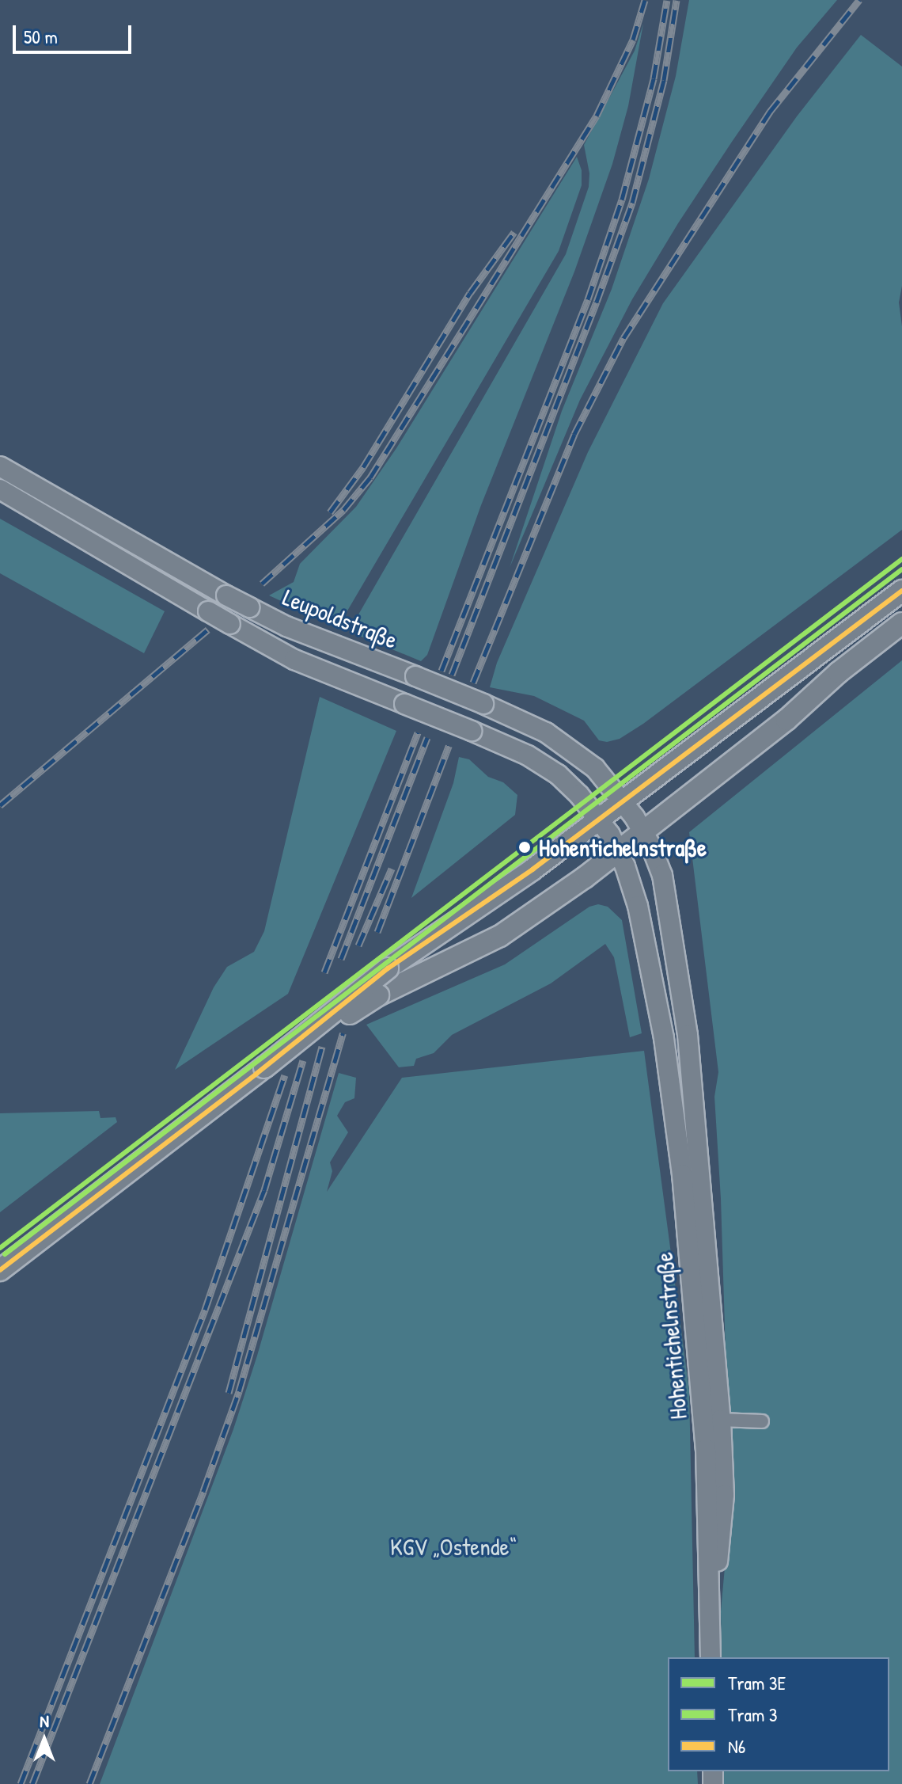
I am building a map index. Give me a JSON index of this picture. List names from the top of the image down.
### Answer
{
  "streets": {
    "main road": ["Leupoldstraße", "Hohentichelnstraße"]
  },
  "crossings": [
    ["Leupoldstraße", "Hohentichelnstraße"]
  ],
  "parks": ["KGV „Ostende“"],
  "places": ["Hohentichelnstraße"],
  "lines": ["tram line 3E", "tram line 3", "transit line N6"],
  "legend": ["Tram 3E", "Tram 3", "N6"],
  "scale_bar": "50 m",
  "north": "top"
}
